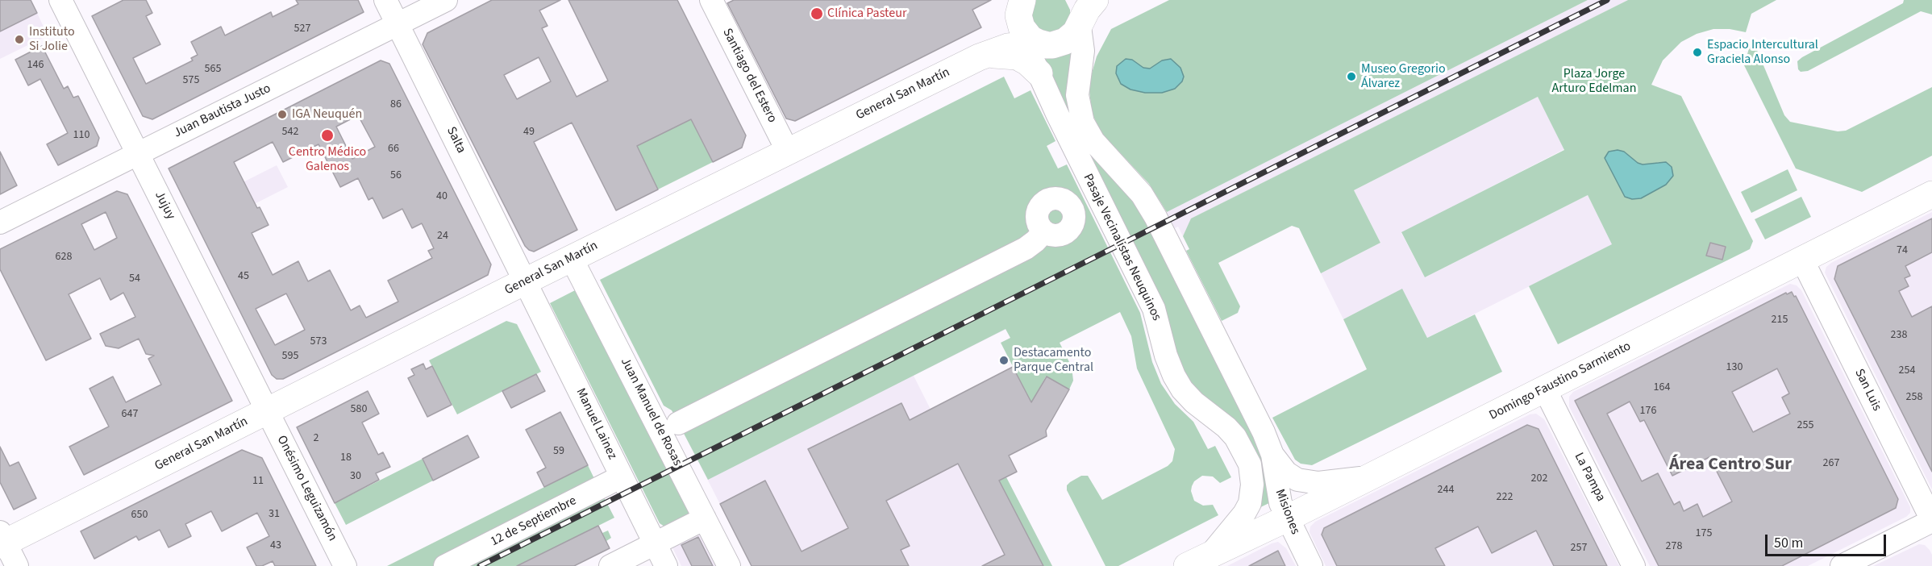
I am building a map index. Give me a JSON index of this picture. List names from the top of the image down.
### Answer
{
  "streets": {
    "main road": ["General San Martín", "Domingo Faustino Sarmiento"],
    "street": [
      "Santiago del Estero",
      "Juan Bautista Justo",
      "Salta",
      "Jujuy",
      "Pasaje Vecinalistas Neuquinos",
      "San Luis",
      "Juan Manuel de Rosas",
      "Manuel Lainez",
      "La Pampa",
      "Onésimo Leguizamón",
      "Misiones",
      "12 de Septiembre"
    ]
  },
  "crossings": [
    ["Santiago del Estero", "General San Martín"],
    ["General San Martín", "Salta"],
    ["General San Martín", "Jujuy"],
    ["General San Martín", "Pasaje Vecinalistas Neuquinos"],
    ["General San Martín", "Juan Manuel de Rosas"],
    ["General San Martín", "Manuel Lainez"],
    ["General San Martín", "Onésimo Leguizamón"],
    ["Juan Bautista Justo", "Salta"],
    ["Juan Bautista Justo", "Jujuy"],
    ["Salta", "Manuel Lainez"],
    ["Jujuy", "Onésimo Leguizamón"],
    ["Pasaje Vecinalistas Neuquinos", "Domingo Faustino Sarmiento"],
    ["Pasaje Vecinalistas Neuquinos", "Misiones"],
    ["Domingo Faustino Sarmiento", "San Luis"],
    ["Domingo Faustino Sarmiento", "La Pampa"],
    ["Domingo Faustino Sarmiento", "Misiones"],
    ["Manuel Lainez", "12 de Septiembre"]
  ],
  "districts": ["Área Centro Sur"],
  "parks": ["Plaza Jorge Arturo Edelman"],
  "places": [
    "Clínica Pasteur",
    "Instituto Si Jolie",
    "Espacio Intercultural Graciela Alonso",
    "Museo Gregorio Álvarez",
    "IGA Neuquén",
    "Centro Médico Galenos",
    "Destacamento Parque Central"
  ],
  "house_numbers": [
    "527",
    "146",
    "565",
    "575",
    "86",
    "542",
    "49",
    "110",
    "66",
    "56",
    "40",
    "24",
    "74",
    "628",
    "45",
    "54",
    "215",
    "238",
    "573",
    "595",
    "130",
    "254",
    "164",
    "258",
    "580",
    "176",
    "647",
    "255",
    "2",
    "59",
    "18",
    "267",
    "30",
    "202",
    "11",
    "244",
    "222",
    "31",
    "650",
    "175",
    "43",
    "278",
    "257"
  ],
  "scale_bar": "50 m"
}
